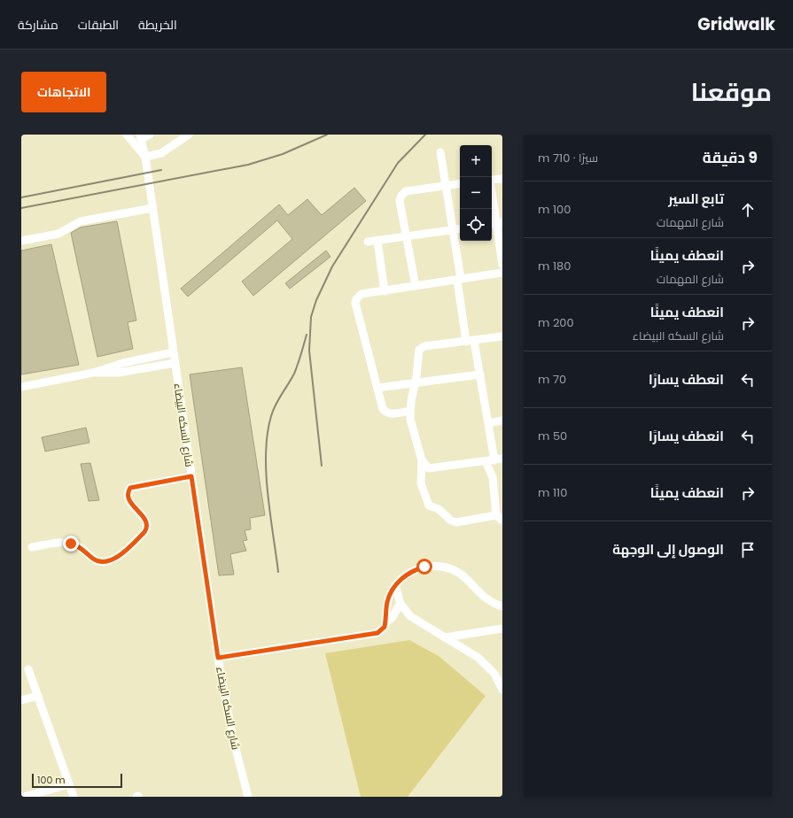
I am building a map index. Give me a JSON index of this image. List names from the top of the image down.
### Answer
{
  "streets": {
    "street": ["شارع السكه البيضاء"]
  },
  "scale_bar": "100 m",
  "page": {
    "header": "Gridwalk",
    "nav": ["الخريطة", "الطبقات", "مشاركة"],
    "title": "موقعنا",
    "buttons": "الاتجاهات",
    "heading": ["9 دقيقة", "سيرًا · 710 m"],
    "map_buttons": ["+", "−"],
    "list": [
      ["تابع السير", "شارع المهمات", "100 m"],
      ["انعطف يمينًا", "شارع المهمات", "180 m"],
      ["انعطف يمينًا", "شارع السكه البيضاء", "200 m"],
      ["انعطف يسارًا", "70 m"],
      ["انعطف يسارًا", "50 m"],
      ["انعطف يمينًا", "110 m"],
      "الوصول إلى الوجهة"
    ],
    "scale": "100 m"
  }
}
